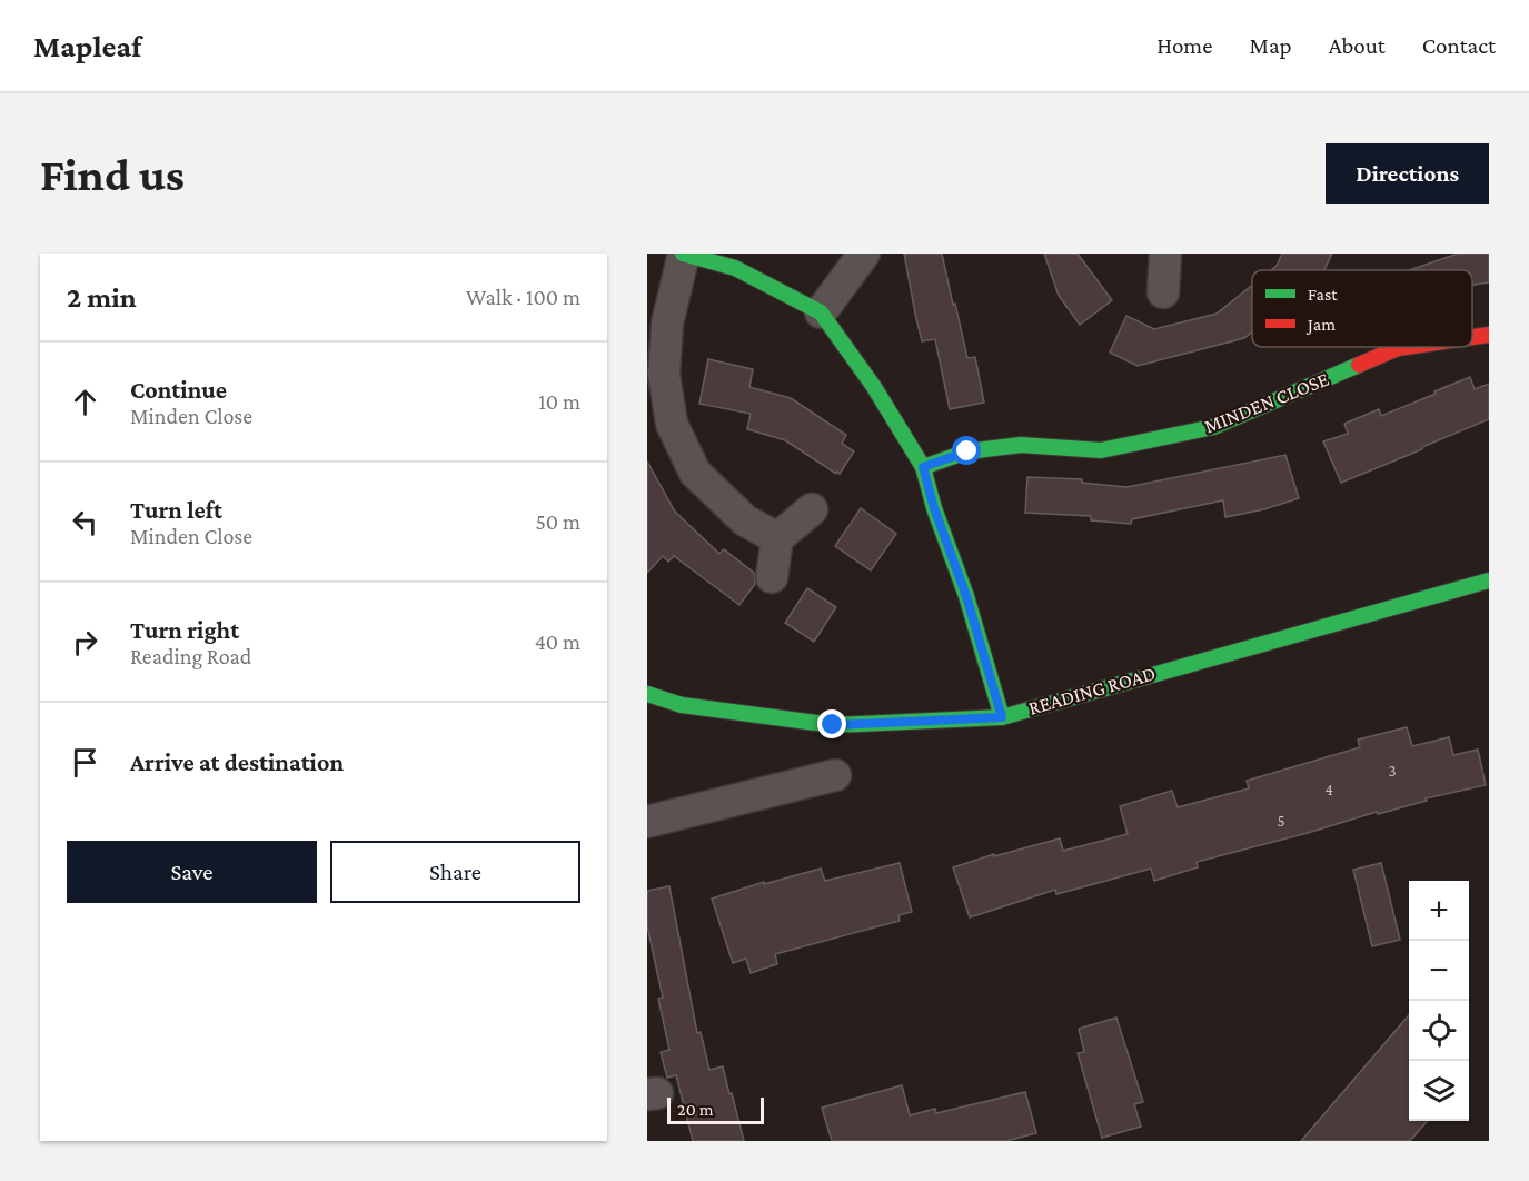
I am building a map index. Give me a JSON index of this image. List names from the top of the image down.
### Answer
{
  "streets": {
    "street": ["MINDEN CLOSE", "READING ROAD"]
  },
  "house_numbers": ["3", "4", "5"],
  "legend": ["Fast", "Jam"],
  "scale_bar": "20 m",
  "page": {
    "header": "Mapleaf",
    "nav": [
      "Home",
      "Map",
      "About",
      "Contact"
    ],
    "buttons": [
      "Directions",
      ["Save", "Share"]
    ],
    "title": "Find us",
    "heading": ["2 min", "Walk · 100 m"],
    "list": [
      ["Continue", "Minden Close", "10 m"],
      ["Turn left", "Minden Close", "50 m"],
      ["Turn right", "Reading Road", "40 m"],
      "Arrive at destination"
    ],
    "map_buttons": ["+", "−"],
    "scale": "20 m"
  }
}
